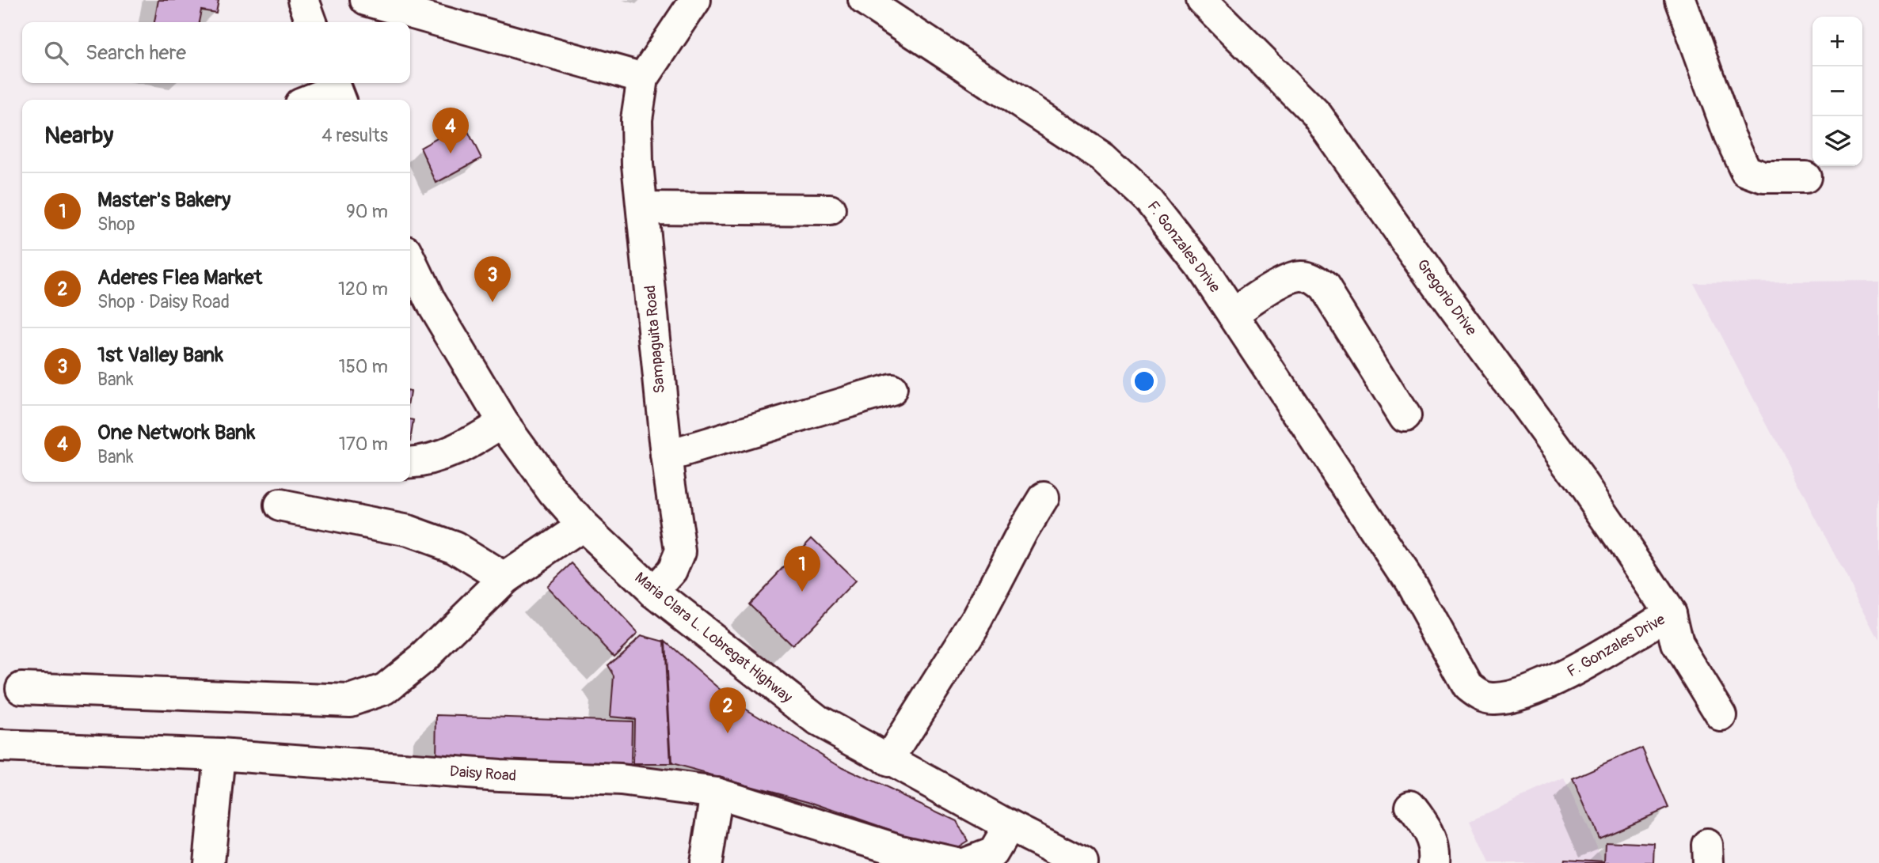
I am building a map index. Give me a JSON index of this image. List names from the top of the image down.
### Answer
{
  "streets": {
    "main road": [
      "F. Gonzales Drive",
      "Gregorio Drive",
      "Sampaguita Road",
      "Maria Clara L. Lobregat Highway",
      "Daisy Road"
    ]
  },
  "crossings": [
    ["F. Gonzales Drive", "Gregorio Drive"],
    ["Sampaguita Road", "Maria Clara L. Lobregat Highway"]
  ],
  "page": {
    "map_buttons": ["+", "−"],
    "search": "Search here",
    "heading": ["Nearby", "4 results"],
    "pins": [
      "4",
      "3",
      "1",
      "2"
    ],
    "list": [
      {
        "mark": "1",
        "name": "Master's Bakery",
        "note": "Shop",
        "value": "90 m"
      },
      {
        "mark": "2",
        "name": "Aderes Flea Market",
        "note": "Shop · Daisy Road",
        "value": "120 m"
      },
      {
        "mark": "3",
        "name": "1st Valley Bank",
        "note": "Bank",
        "value": "150 m"
      },
      {
        "mark": "4",
        "name": "One Network Bank",
        "note": "Bank",
        "value": "170 m"
      }
    ]
  }
}
